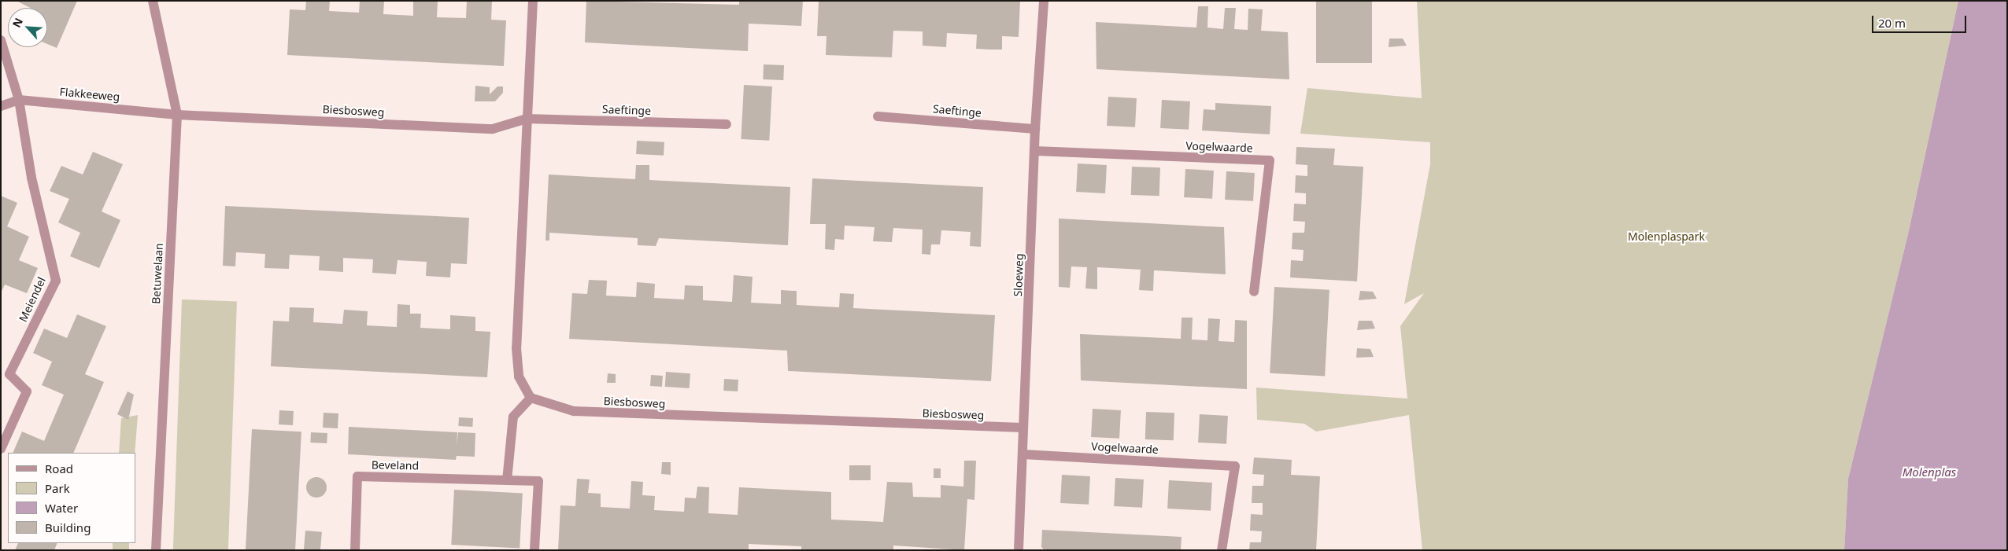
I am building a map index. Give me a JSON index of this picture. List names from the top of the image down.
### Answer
{
  "streets": {
    "street": [
      "Flakkeeweg",
      "Saeftinge",
      "Biesbosweg",
      "Vogelwaarde",
      "Betuwelaan",
      "Sloeweg",
      "Meiendel",
      "Beveland"
    ]
  },
  "crossings": [
    ["Flakkeeweg", "Biesbosweg"],
    ["Flakkeeweg", "Betuwelaan"],
    ["Flakkeeweg", "Meiendel"],
    ["Saeftinge", "Biesbosweg"],
    ["Saeftinge", "Sloeweg"],
    ["Biesbosweg", "Betuwelaan"],
    ["Biesbosweg", "Sloeweg"],
    ["Vogelwaarde", "Sloeweg"]
  ],
  "water": ["Molenplas"],
  "parks": ["Molenplaspark"],
  "legend": [
    "Road",
    "Park",
    "Water",
    "Building"
  ],
  "scale_bar": "20 m",
  "north": "top left"
}
